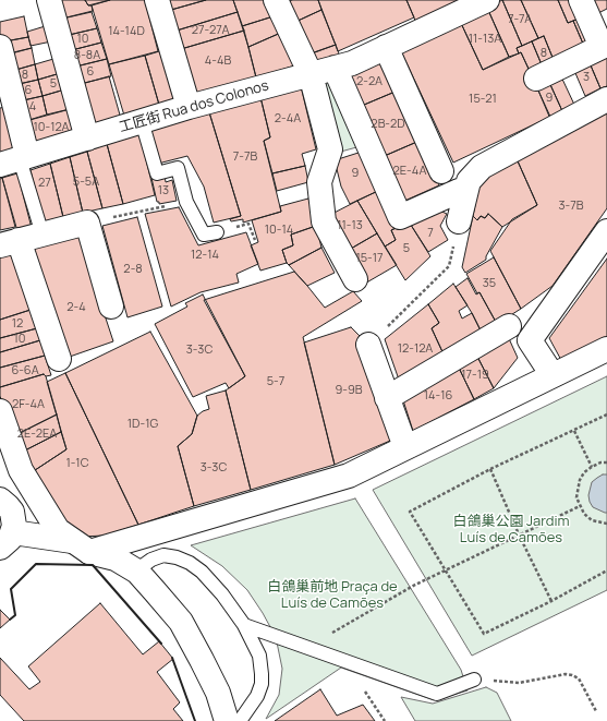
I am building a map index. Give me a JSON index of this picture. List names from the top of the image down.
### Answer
{
  "streets": {
    "street": ["工匠街 Rua dos Colonos"]
  },
  "parks": ["白鴿巢公園 Jardim Luís de Camões", "白鴿巢前地 Praça de Luís de Camões"],
  "house_numbers": [
    "7-7A",
    "27-27A",
    "14-14D",
    "10",
    "11-13A",
    "8",
    "8-8A",
    "4-4B",
    "6",
    "8",
    "3",
    "2-2A",
    "5",
    "6",
    "9",
    "15-21",
    "4",
    "2-4A",
    "2B-2D",
    "10-12A",
    "7-7B",
    "2E-4A",
    "9",
    "5-5A",
    "27",
    "13",
    "3-7B",
    "11-13",
    "10-14",
    "7",
    "5",
    "12-14",
    "15-17",
    "2-8",
    "35",
    "2-4",
    "12",
    "10",
    "12-12A",
    "3-3C",
    "6-6A",
    "17-19",
    "5-7",
    "9-9B",
    "14-16",
    "2F-4A",
    "1D-1G",
    "2E-2EA",
    "1-1C",
    "3-3C"
  ]
}
